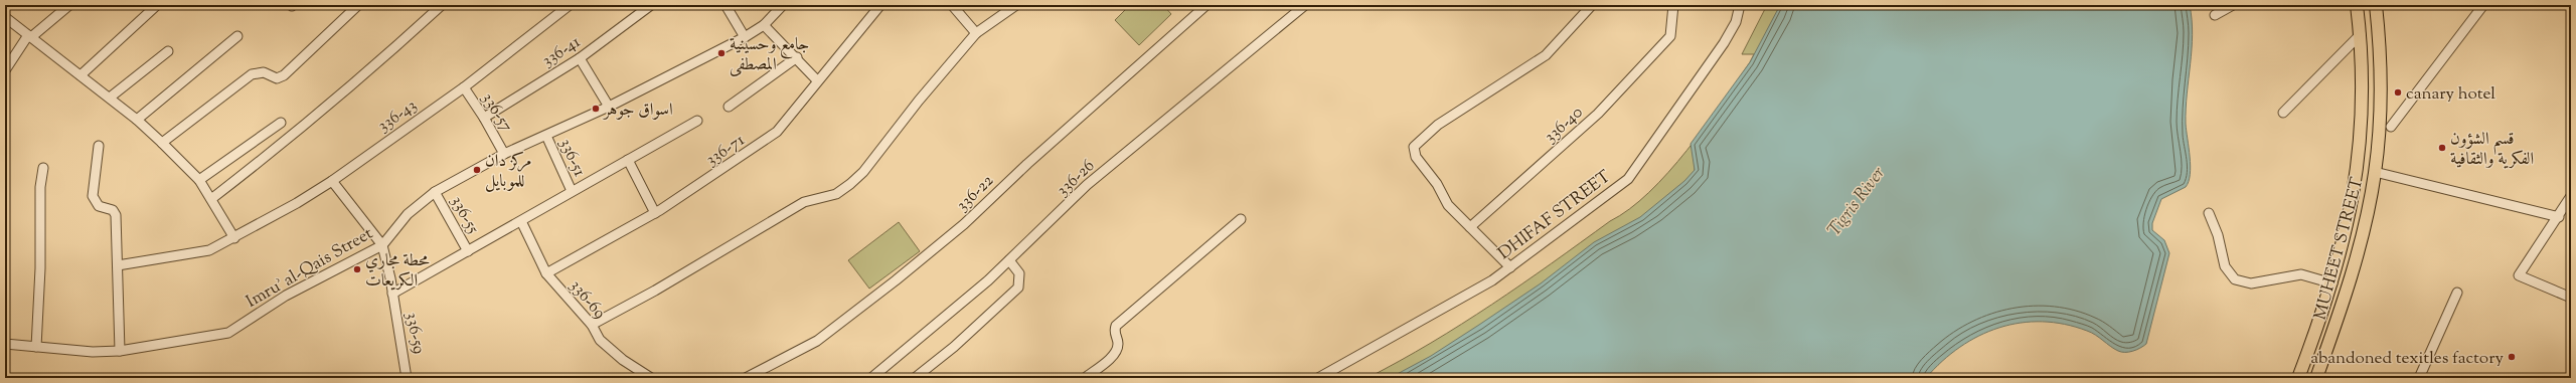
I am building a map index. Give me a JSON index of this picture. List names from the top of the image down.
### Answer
{
  "streets": {
    "main road": ["MUHEET STREET"],
    "street": [
      "336-41",
      "336-57",
      "336-43",
      "336-40",
      "336-71",
      "336-51",
      "336-26",
      "336-22",
      "336-55",
      "DHIFAF STREET",
      "Imruʾ al-Qais Street",
      "336-69",
      "336-59"
    ]
  },
  "crossings": [
    ["336-41", "336-57"],
    ["336-57", "336-43"],
    ["336-57", "Imruʾ al-Qais Street"],
    ["336-71", "336-69"],
    ["336-51", "Imruʾ al-Qais Street"],
    ["336-55", "Imruʾ al-Qais Street"],
    ["Imruʾ al-Qais Street", "336-59"]
  ],
  "water": ["Tigris River"],
  "places": [
    "جامع وحسينية المصطفى",
    "canary hotel",
    "اسواق جوهر",
    "قسم الشؤون الفكرية والثقافية",
    "مركز دان للموبايل",
    "محطة مجاري الكريعات",
    "abandoned texitles factory"
  ]
}
